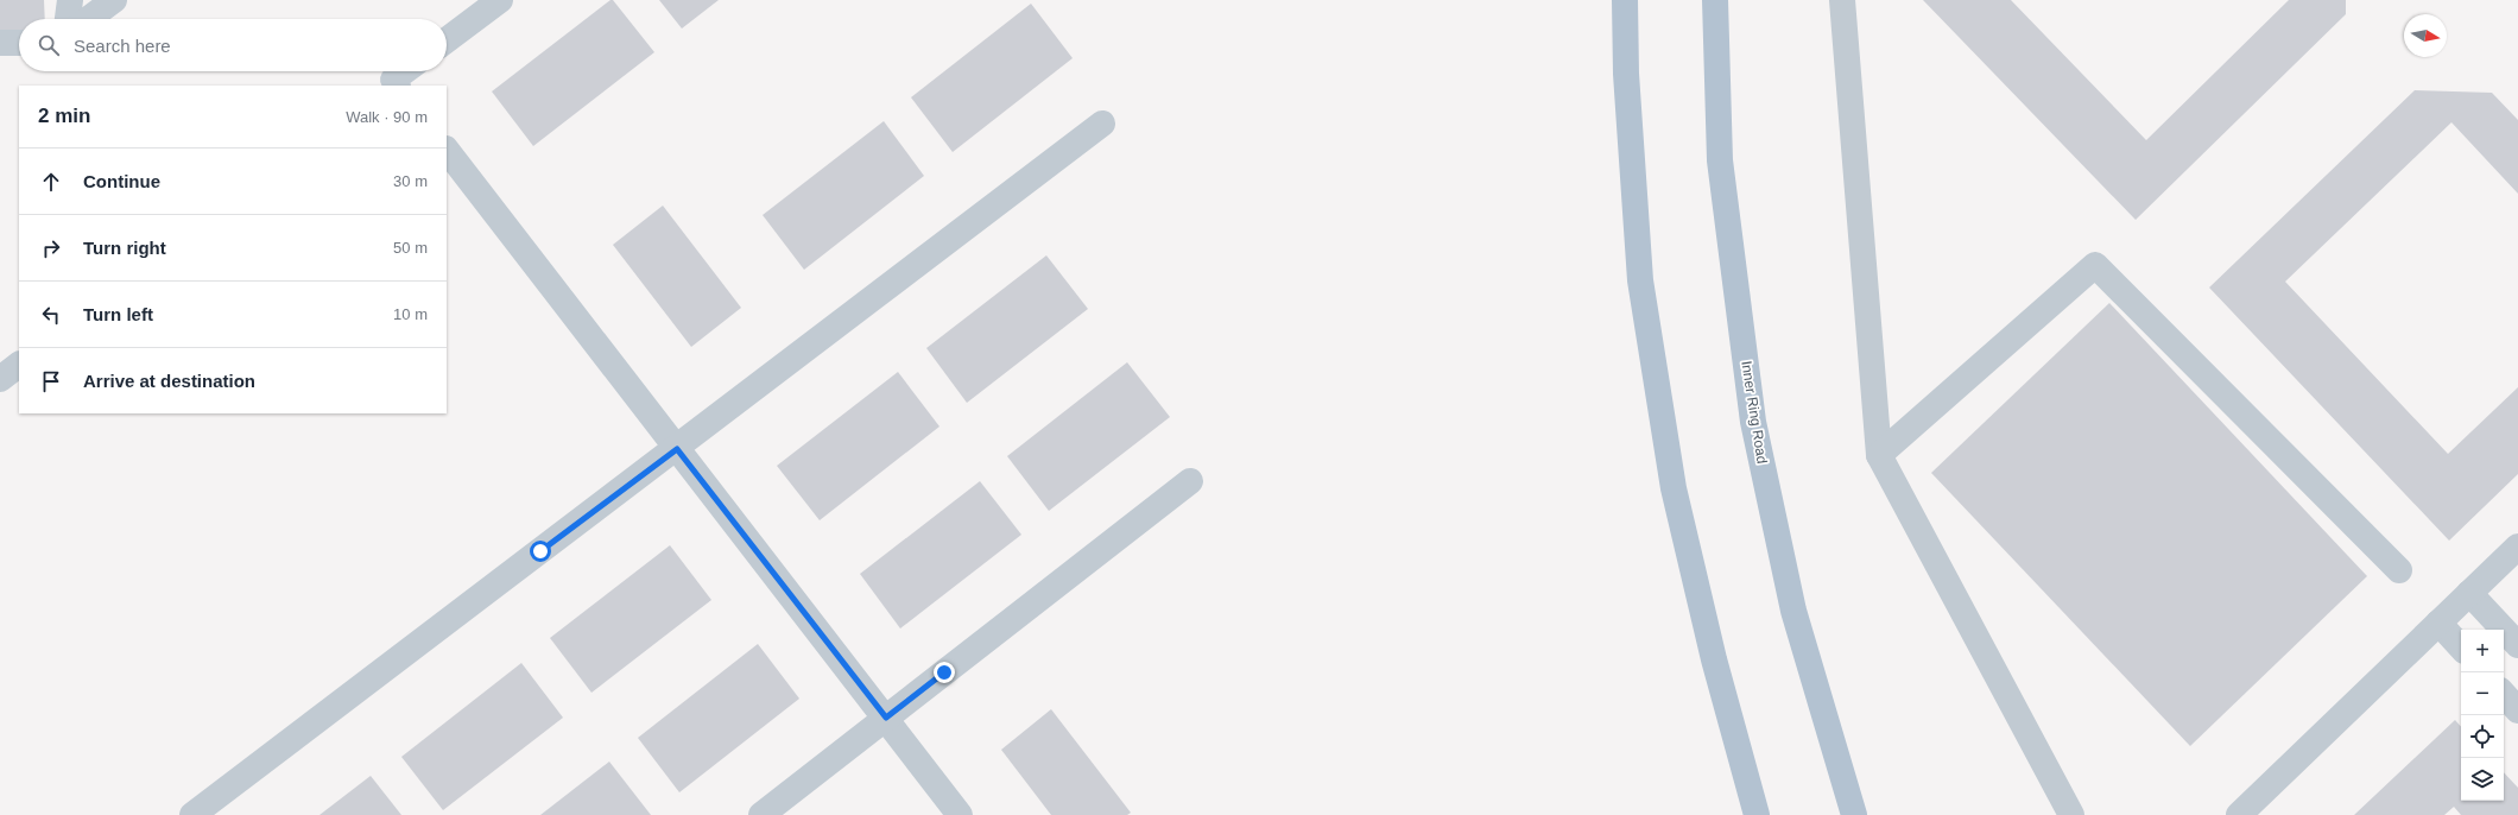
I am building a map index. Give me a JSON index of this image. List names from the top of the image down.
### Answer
{
  "streets": {
    "main road": ["Inner Ring Road"]
  },
  "north": "right",
  "page": {
    "search": "Search here",
    "heading": ["2 min", "Walk · 90 m"],
    "list": [
      ["Continue", "30 m"],
      ["Turn right", "50 m"],
      ["Turn left", "10 m"],
      "Arrive at destination"
    ],
    "map_buttons": ["+", "−"]
  }
}
